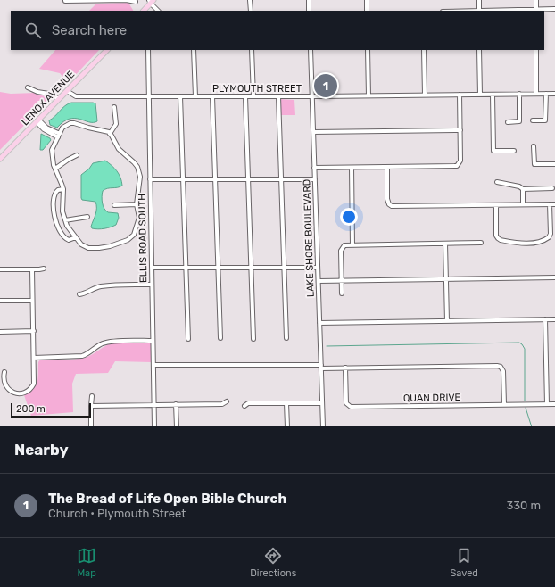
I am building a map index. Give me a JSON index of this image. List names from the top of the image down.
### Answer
{
  "streets": {
    "main road": ["LENOX AVENUE"],
    "street": [
      "PLYMOUTH STREET",
      "ELLIS ROAD SOUTH",
      "LAKE SHORE BOULEVARD",
      "QUAN DRIVE"
    ]
  },
  "crossings": [
    ["PLYMOUTH STREET", "LENOX AVENUE"],
    ["PLYMOUTH STREET", "ELLIS ROAD SOUTH"],
    ["PLYMOUTH STREET", "LAKE SHORE BOULEVARD"]
  ],
  "scale_bar": "200 m",
  "page": {
    "search": "Search here",
    "pins": "1",
    "scale": "200 m",
    "heading": "Nearby",
    "list": [
      {
        "mark": "1",
        "name": "The Bread of Life Open Bible Church",
        "note": "Church · Plymouth Street",
        "value": "330 m"
      }
    ],
    "nav": ["Map", "Directions", "Saved"]
  }
}
